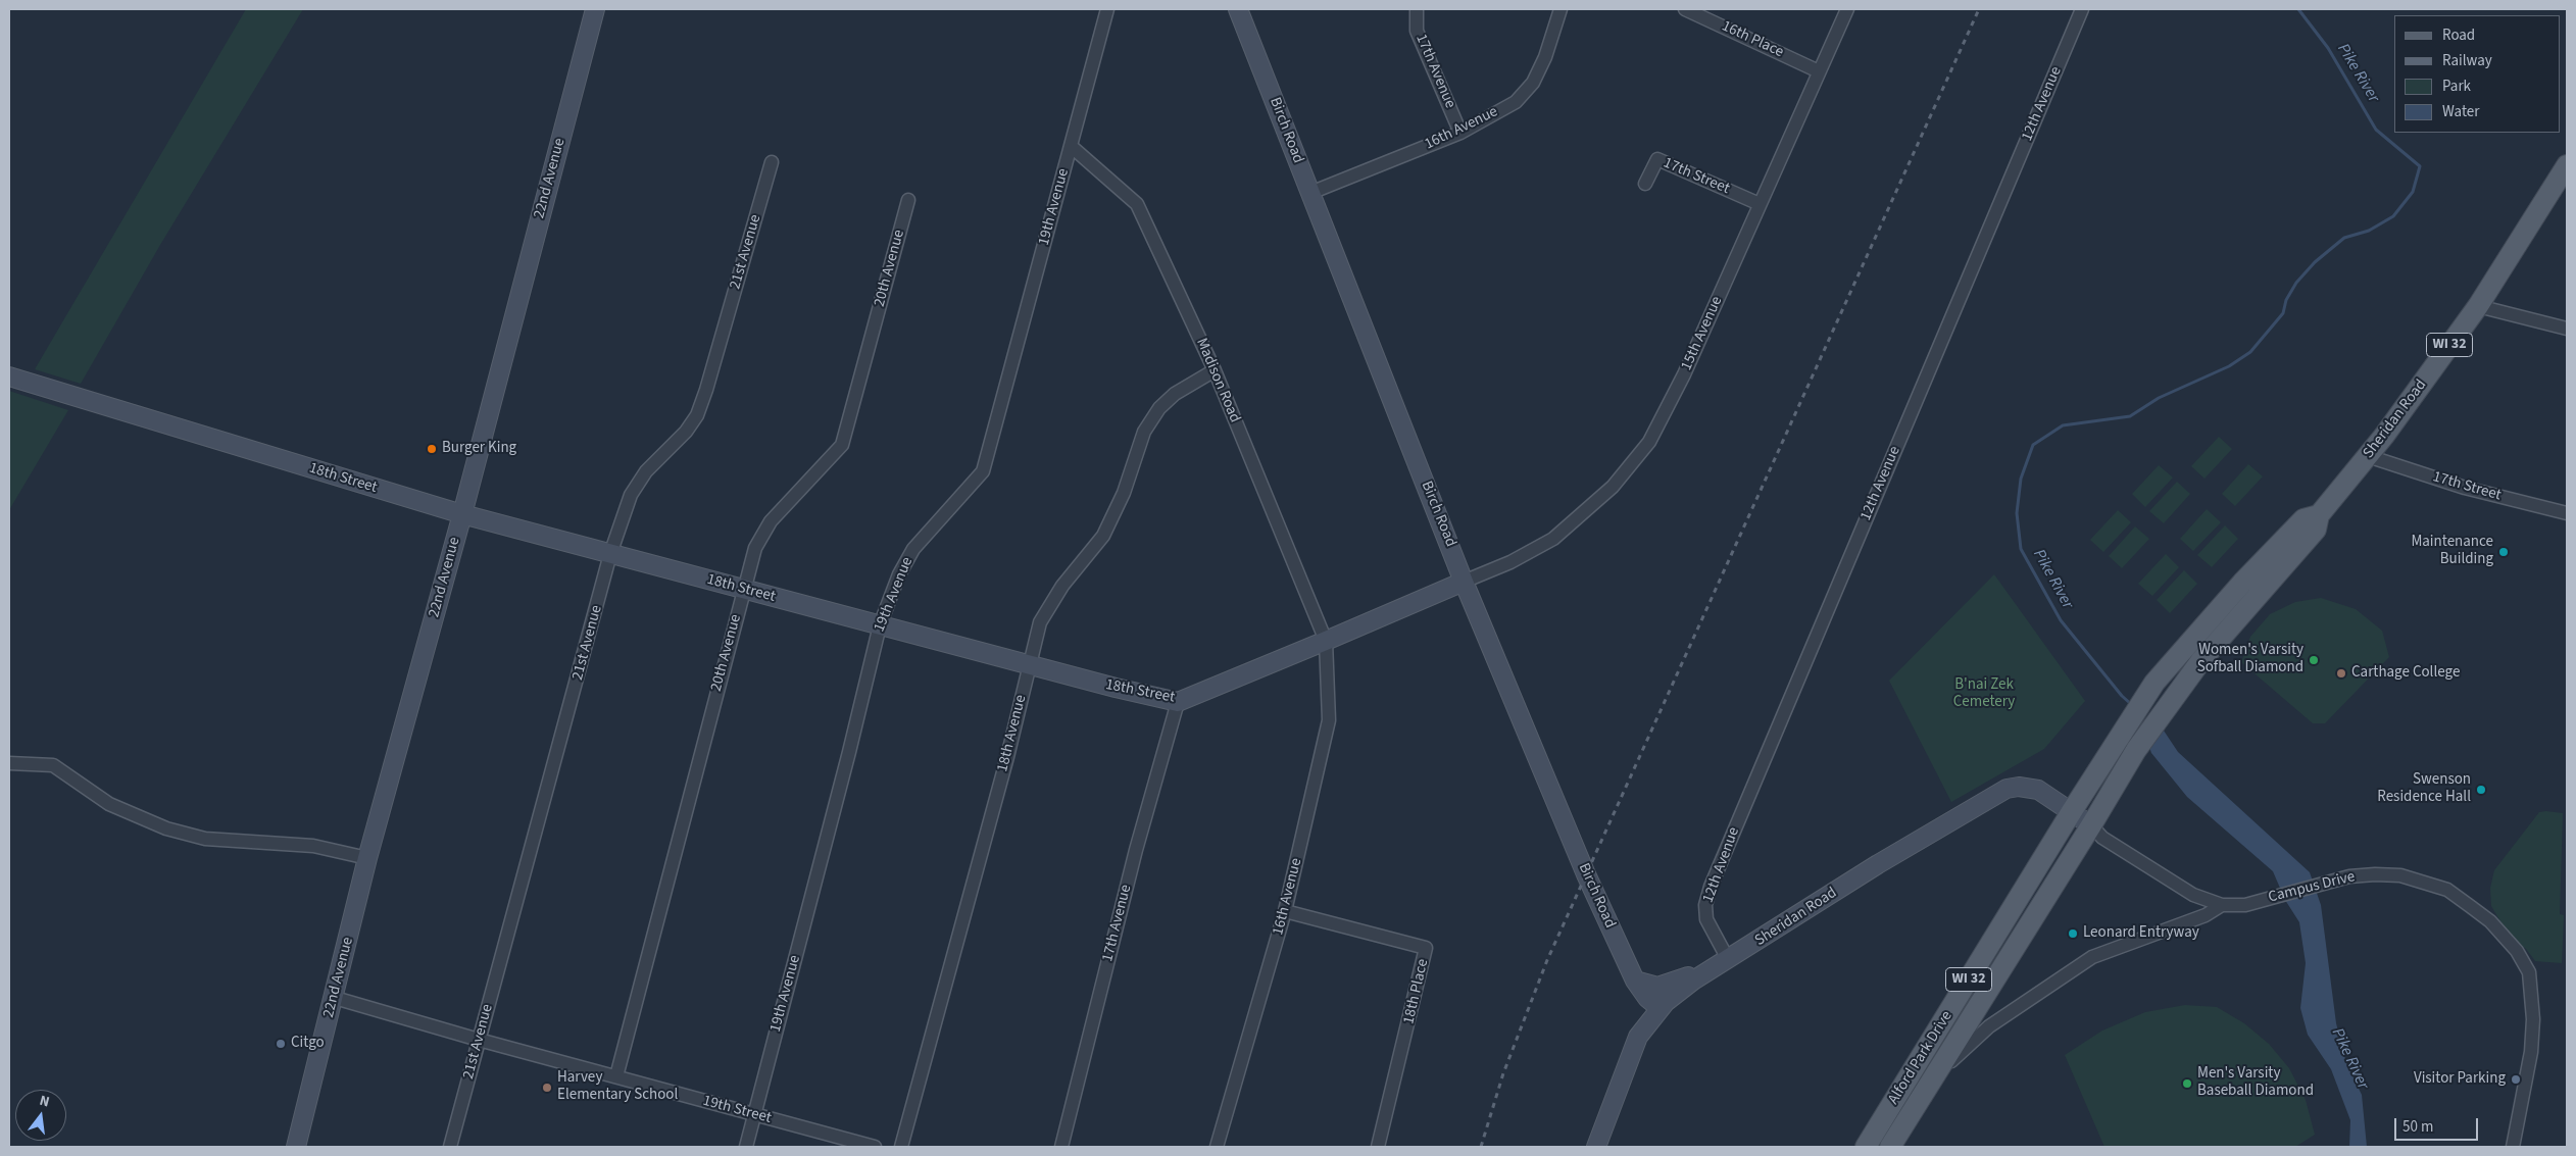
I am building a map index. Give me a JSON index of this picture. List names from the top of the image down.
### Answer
{
  "streets": {
    "main road": ["WI 32", "Sheridan Road", "Alford Park Drive"],
    "street": [
      "16th Place",
      "17th Avenue",
      "12th Avenue",
      "16th Avenue",
      "Birch Road",
      "17th Street",
      "22nd Avenue",
      "19th Avenue",
      "21st Avenue",
      "20th Avenue",
      "15th Avenue",
      "Madison Road",
      "18th Street",
      "18th Avenue",
      "Campus Drive",
      "18th Place",
      "19th Street"
    ]
  },
  "crossings": [
    ["16th Place", "15th Avenue"],
    ["17th Avenue", "16th Avenue"],
    ["17th Avenue", "18th Street"],
    ["12th Avenue", "Sheridan Road"],
    ["16th Avenue", "Birch Road"],
    ["16th Avenue", "Madison Road"],
    ["16th Avenue", "18th Street"],
    ["16th Avenue", "18th Place"],
    ["Birch Road", "15th Avenue"],
    ["Birch Road", "Sheridan Road"],
    ["Birch Road", "18th Street"],
    ["17th Street", "15th Avenue"],
    ["17th Street", "Sheridan Road"],
    ["22nd Avenue", "18th Street"],
    ["22nd Avenue", "19th Street"],
    ["19th Avenue", "Madison Road"],
    ["19th Avenue", "18th Street"],
    ["19th Avenue", "19th Street"],
    ["21st Avenue", "18th Street"],
    ["21st Avenue", "19th Street"],
    ["20th Avenue", "18th Street"],
    ["20th Avenue", "19th Street"],
    ["15th Avenue", "18th Street"],
    ["Madison Road", "18th Street"],
    ["Madison Road", "18th Avenue"],
    ["Sheridan Road", "Alford Park Drive"],
    ["18th Street", "18th Avenue"],
    ["Campus Drive", "Alford Park Drive"]
  ],
  "water": ["Pike River"],
  "parks": ["B'nai Zek Cemetery"],
  "places": [
    "Burger King",
    "Maintenance Building",
    "Women's Varsity Sofball Diamond",
    "Carthage College",
    "Swenson Residence Hall",
    "Leonard Entryway",
    "Citgo",
    "Visitor Parking",
    "Men's Varsity Baseball Diamond",
    "Harvey Elementary School"
  ],
  "legend": [
    "Road",
    "Railway",
    "Park",
    "Water"
  ],
  "scale_bar": "50 m",
  "north": "top"
}
